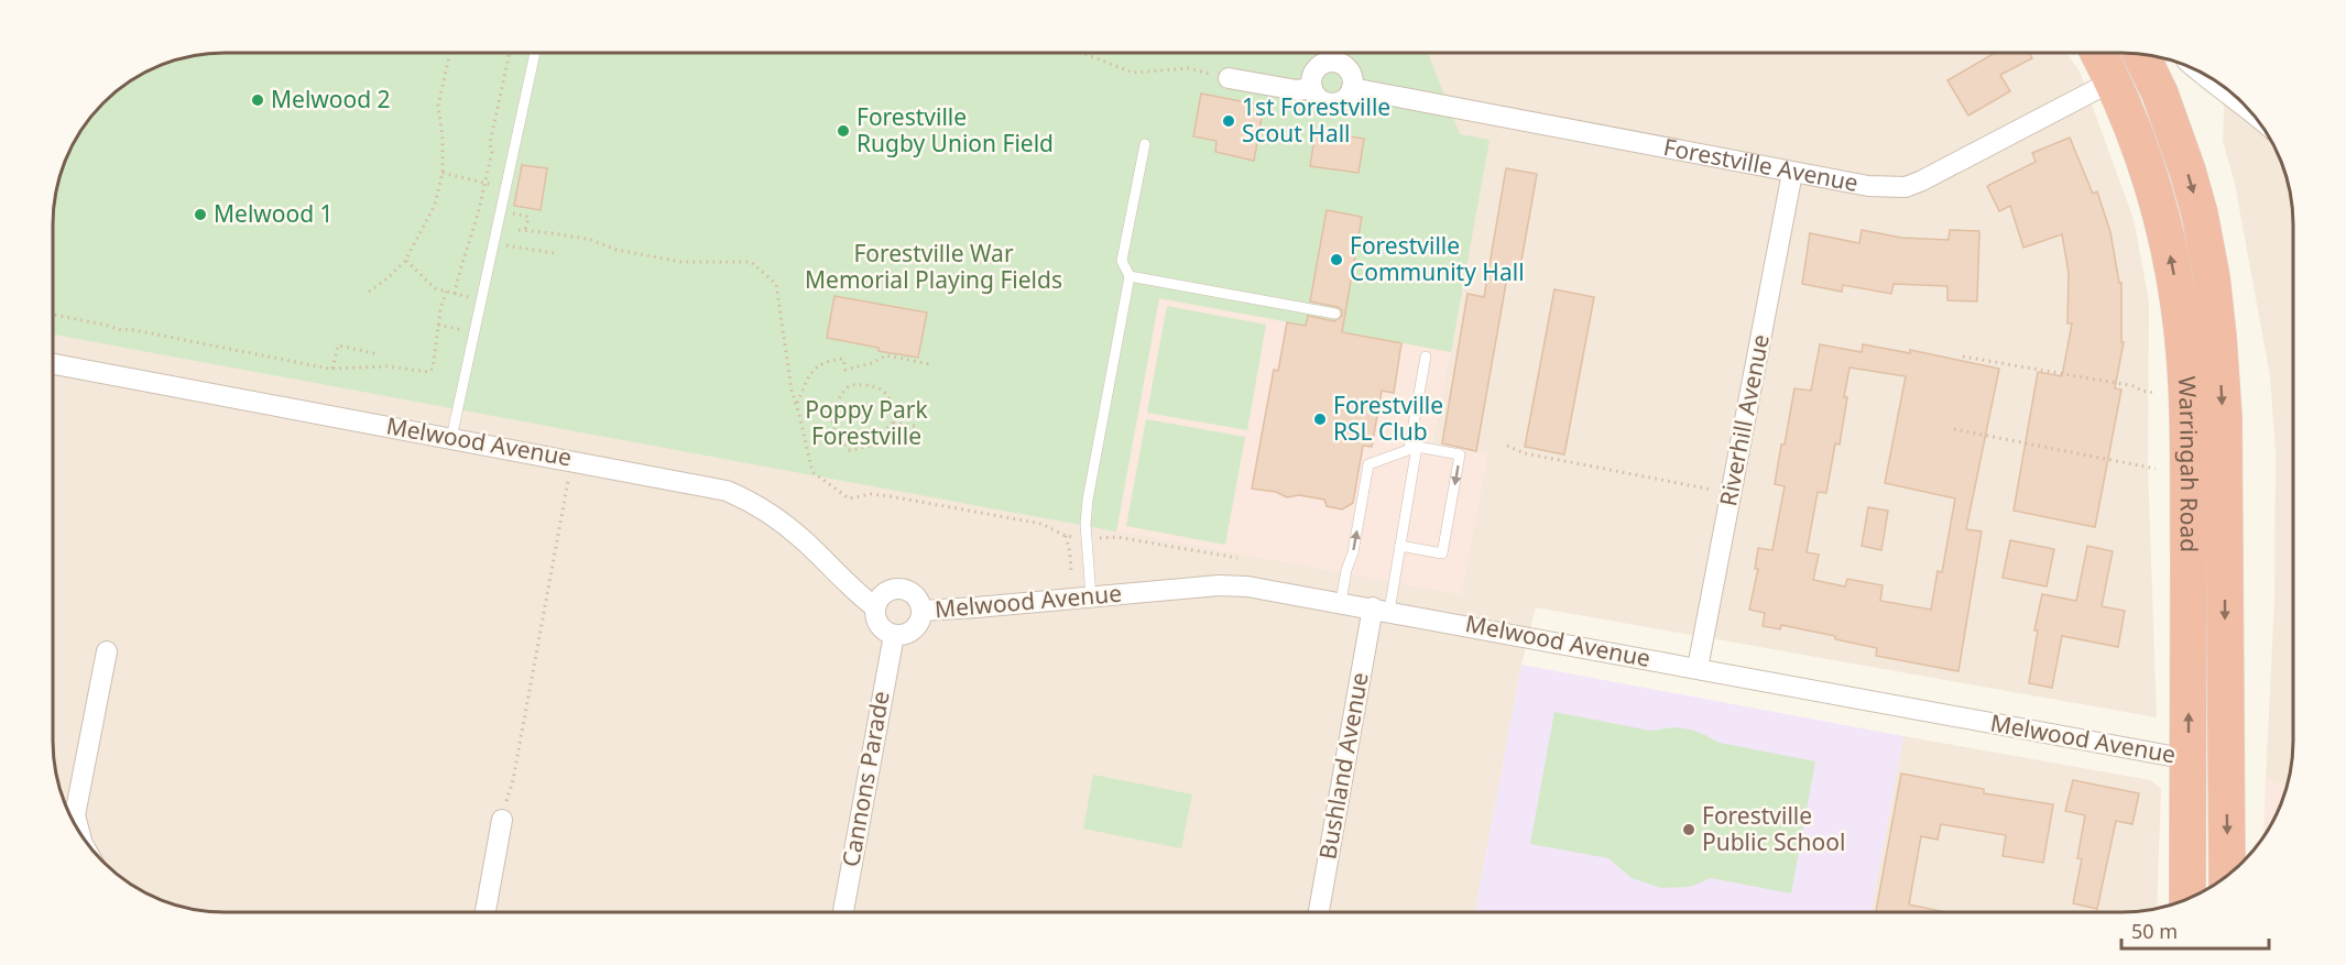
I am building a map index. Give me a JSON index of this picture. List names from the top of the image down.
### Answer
{
  "streets": {
    "highway": ["Forestville Avenue", "Warringah Road"],
    "street": [
      "Riverhill Avenue",
      "Melwood Avenue",
      "Bushland Avenue",
      "Cannons Parade"
    ]
  },
  "crossings": [
    ["Forestville Avenue", "Riverhill Avenue"],
    ["Forestville Avenue", "Warringah Road"],
    ["Riverhill Avenue", "Melwood Avenue"],
    ["Melwood Avenue", "Warringah Road"],
    ["Melwood Avenue", "Bushland Avenue"],
    ["Melwood Avenue", "Cannons Parade"]
  ],
  "parks": ["Forestville War Memorial Playing Fields", "Poppy Park Forestville"],
  "places": [
    "Melwood 2",
    "1st Forestville Scout Hall",
    "Forestville Rugby Union Field",
    "Melwood 1",
    "Forestville Community Hall",
    "Forestville RSL Club",
    "Forestville Public School"
  ],
  "scale_bar": "50 m"
}
